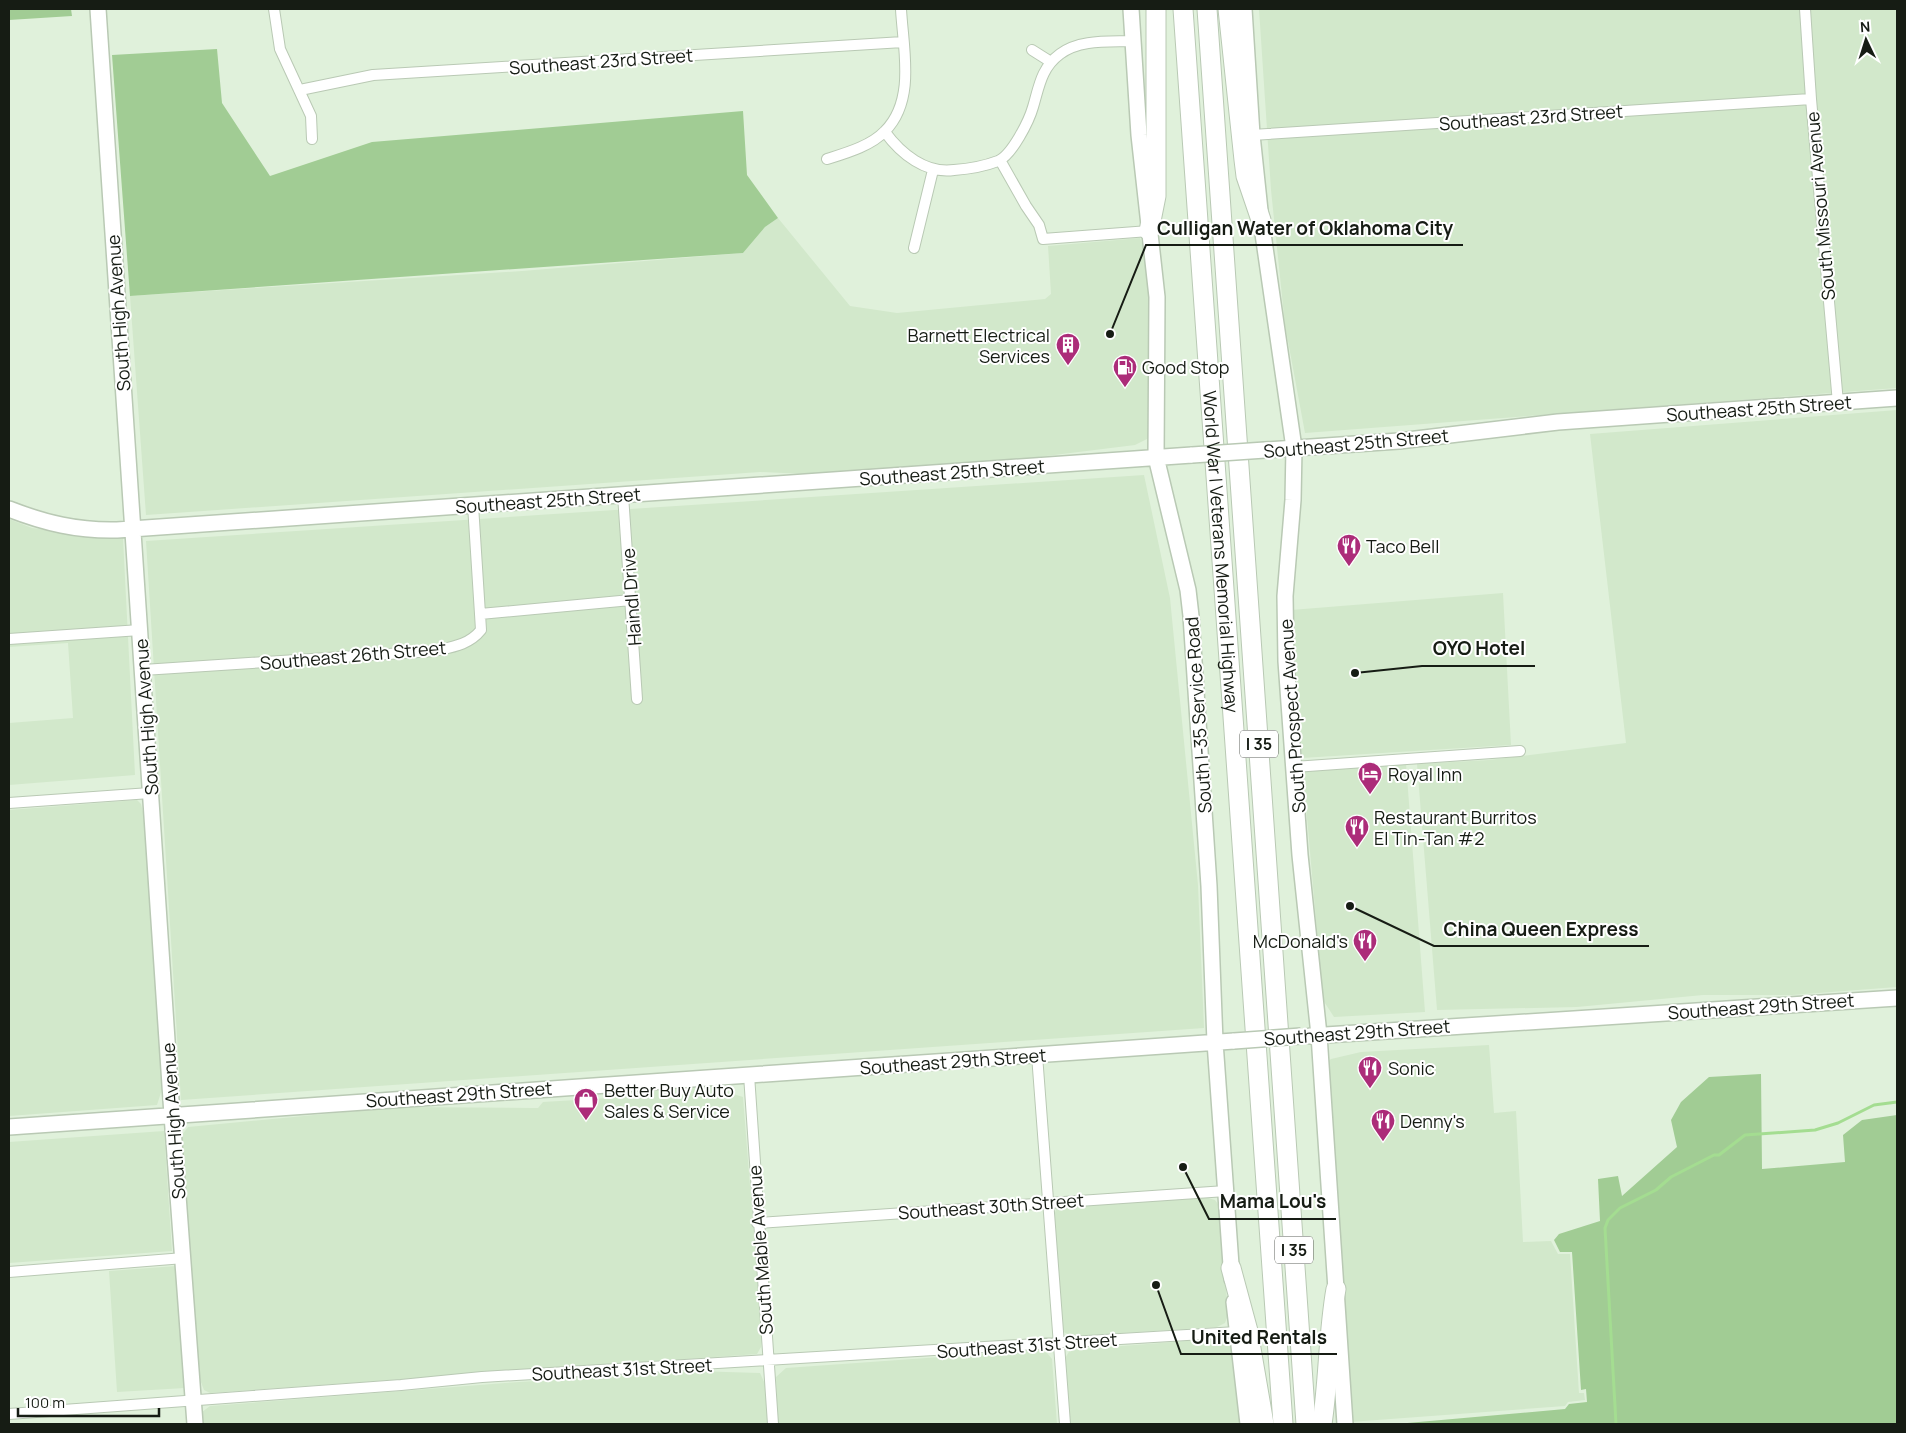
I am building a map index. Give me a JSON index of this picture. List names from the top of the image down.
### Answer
{
  "streets": {
    "highway": ["World War I Veterans Memorial Highway", "I 35"],
    "main road": [
      "South High Avenue",
      "Southeast 25th Street",
      "South I-35 Service Road",
      "South Prospect Avenue",
      "Southeast 29th Street"
    ],
    "street": [
      "Southeast 23rd Street",
      "South Missouri Avenue",
      "Haindl Drive",
      "Southeast 26th Street",
      "Southeast 30th Street",
      "South Mable Avenue",
      "Southeast 31st Street"
    ]
  },
  "crossings": [
    ["Southeast 23rd Street", "South Missouri Avenue"],
    ["Southeast 23rd Street", "South Prospect Avenue"],
    ["South Missouri Avenue", "Southeast 25th Street"],
    ["South High Avenue", "Southeast 25th Street"],
    ["South High Avenue", "Southeast 26th Street"],
    ["South High Avenue", "Southeast 29th Street"],
    ["South High Avenue", "Southeast 31st Street"],
    ["Southeast 25th Street", "Haindl Drive"],
    ["Southeast 25th Street", "Southeast 26th Street"],
    ["Southeast 25th Street", "South I-35 Service Road"],
    ["Southeast 25th Street", "South Prospect Avenue"],
    ["South I-35 Service Road", "Southeast 29th Street"],
    ["South I-35 Service Road", "Southeast 30th Street"],
    ["South I-35 Service Road", "Southeast 31st Street"],
    ["South Prospect Avenue", "Southeast 29th Street"],
    ["Southeast 29th Street", "South Mable Avenue"],
    ["Southeast 30th Street", "South Mable Avenue"],
    ["South Mable Avenue", "Southeast 31st Street"]
  ],
  "places": {
    "other": [
      "Culligan Water of Oklahoma City",
      "OYO Hotel",
      "China Queen Express",
      "Mama Lou's",
      "United Rentals"
    ],
    "building": ["Barnett Electrical Services"],
    "fuel station": ["Good Stop"],
    "restaurant": [
      "Taco Bell",
      "Restaurant Burritos El Tin-Tan #2",
      "McDonald's",
      "Sonic",
      "Denny's"
    ],
    "hotel": ["Royal Inn"],
    "shop": ["Better Buy Auto Sales & Service"]
  },
  "scale_bar": "100 m",
  "north": "top"
}
